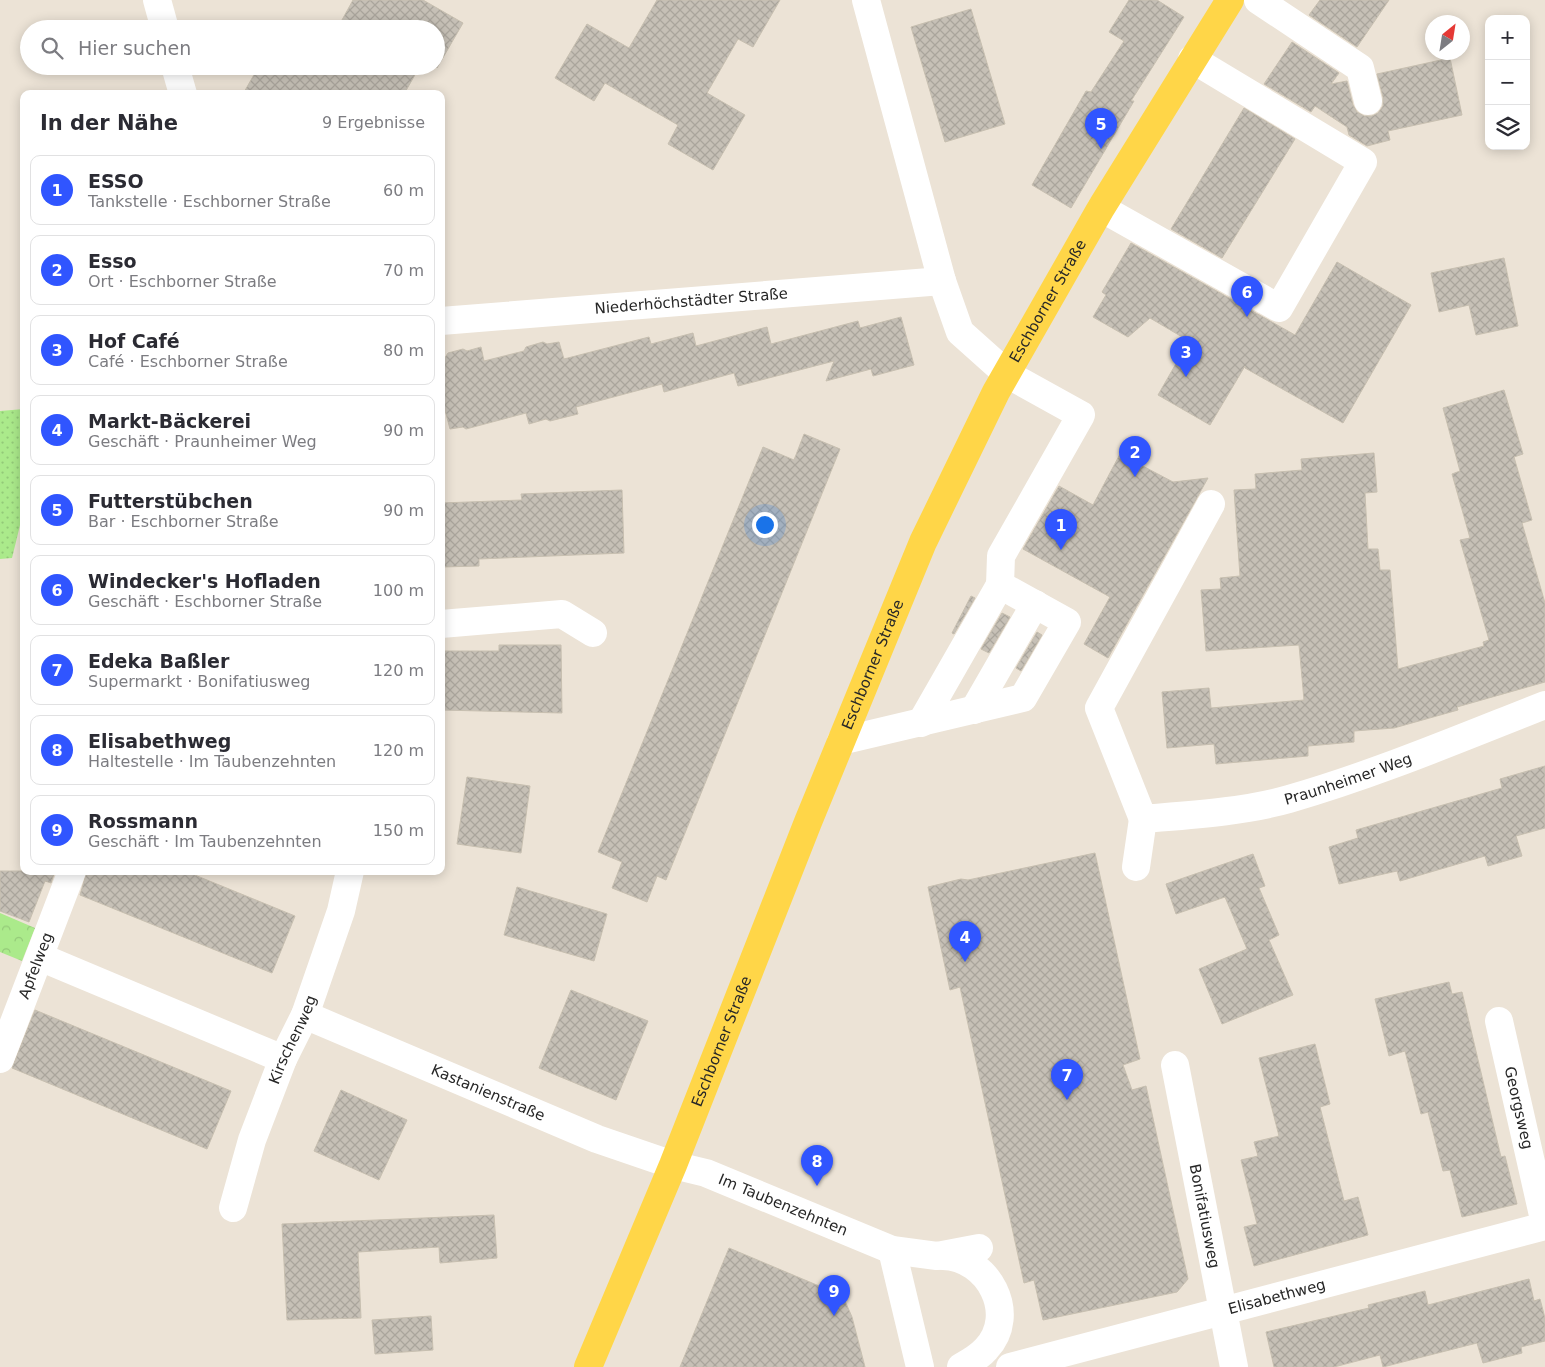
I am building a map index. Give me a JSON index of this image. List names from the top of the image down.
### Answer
{
  "streets": {
    "main road": ["Eschborner Straße"],
    "street": [
      "Niederhöchstädter Straße",
      "Praunheimer Weg",
      "Apfelweg",
      "Kirschenweg",
      "Kastanienstraße",
      "Georgsweg",
      "Im Taubenzehnten",
      "Bonifatiusweg",
      "Elisabethweg"
    ]
  },
  "crossings": [
    ["Eschborner Straße", "Kastanienstraße"],
    ["Eschborner Straße", "Im Taubenzehnten"],
    ["Kirschenweg", "Kastanienstraße"],
    ["Kastanienstraße", "Im Taubenzehnten"],
    ["Georgsweg", "Elisabethweg"],
    ["Bonifatiusweg", "Elisabethweg"]
  ],
  "north": "top right",
  "page": {
    "map_buttons": ["+", "−"],
    "search": "Hier suchen",
    "heading": ["In der Nähe", "9 Ergebnisse"],
    "pins": [
      "5",
      "6",
      "3",
      "2",
      "1",
      "4",
      "7",
      "8",
      "9"
    ],
    "list": [
      {
        "mark": "1",
        "name": "ESSO",
        "note": "Tankstelle · Eschborner Straße",
        "value": "60 m"
      },
      {
        "mark": "2",
        "name": "Esso",
        "note": "Ort · Eschborner Straße",
        "value": "70 m"
      },
      {
        "mark": "3",
        "name": "Hof Café",
        "note": "Café · Eschborner Straße",
        "value": "80 m"
      },
      {
        "mark": "4",
        "name": "Markt-Bäckerei",
        "note": "Geschäft · Praunheimer Weg",
        "value": "90 m"
      },
      {
        "mark": "5",
        "name": "Futterstübchen",
        "note": "Bar · Eschborner Straße",
        "value": "90 m"
      },
      {
        "mark": "6",
        "name": "Windecker's Hofladen",
        "note": "Geschäft · Eschborner Straße",
        "value": "100 m"
      },
      {
        "mark": "7",
        "name": "Edeka Baßler",
        "note": "Supermarkt · Bonifatiusweg",
        "value": "120 m"
      },
      {
        "mark": "8",
        "name": "Elisabethweg",
        "note": "Haltestelle · Im Taubenzehnten",
        "value": "120 m"
      },
      {
        "mark": "9",
        "name": "Rossmann",
        "note": "Geschäft · Im Taubenzehnten",
        "value": "150 m"
      }
    ]
  }
}
